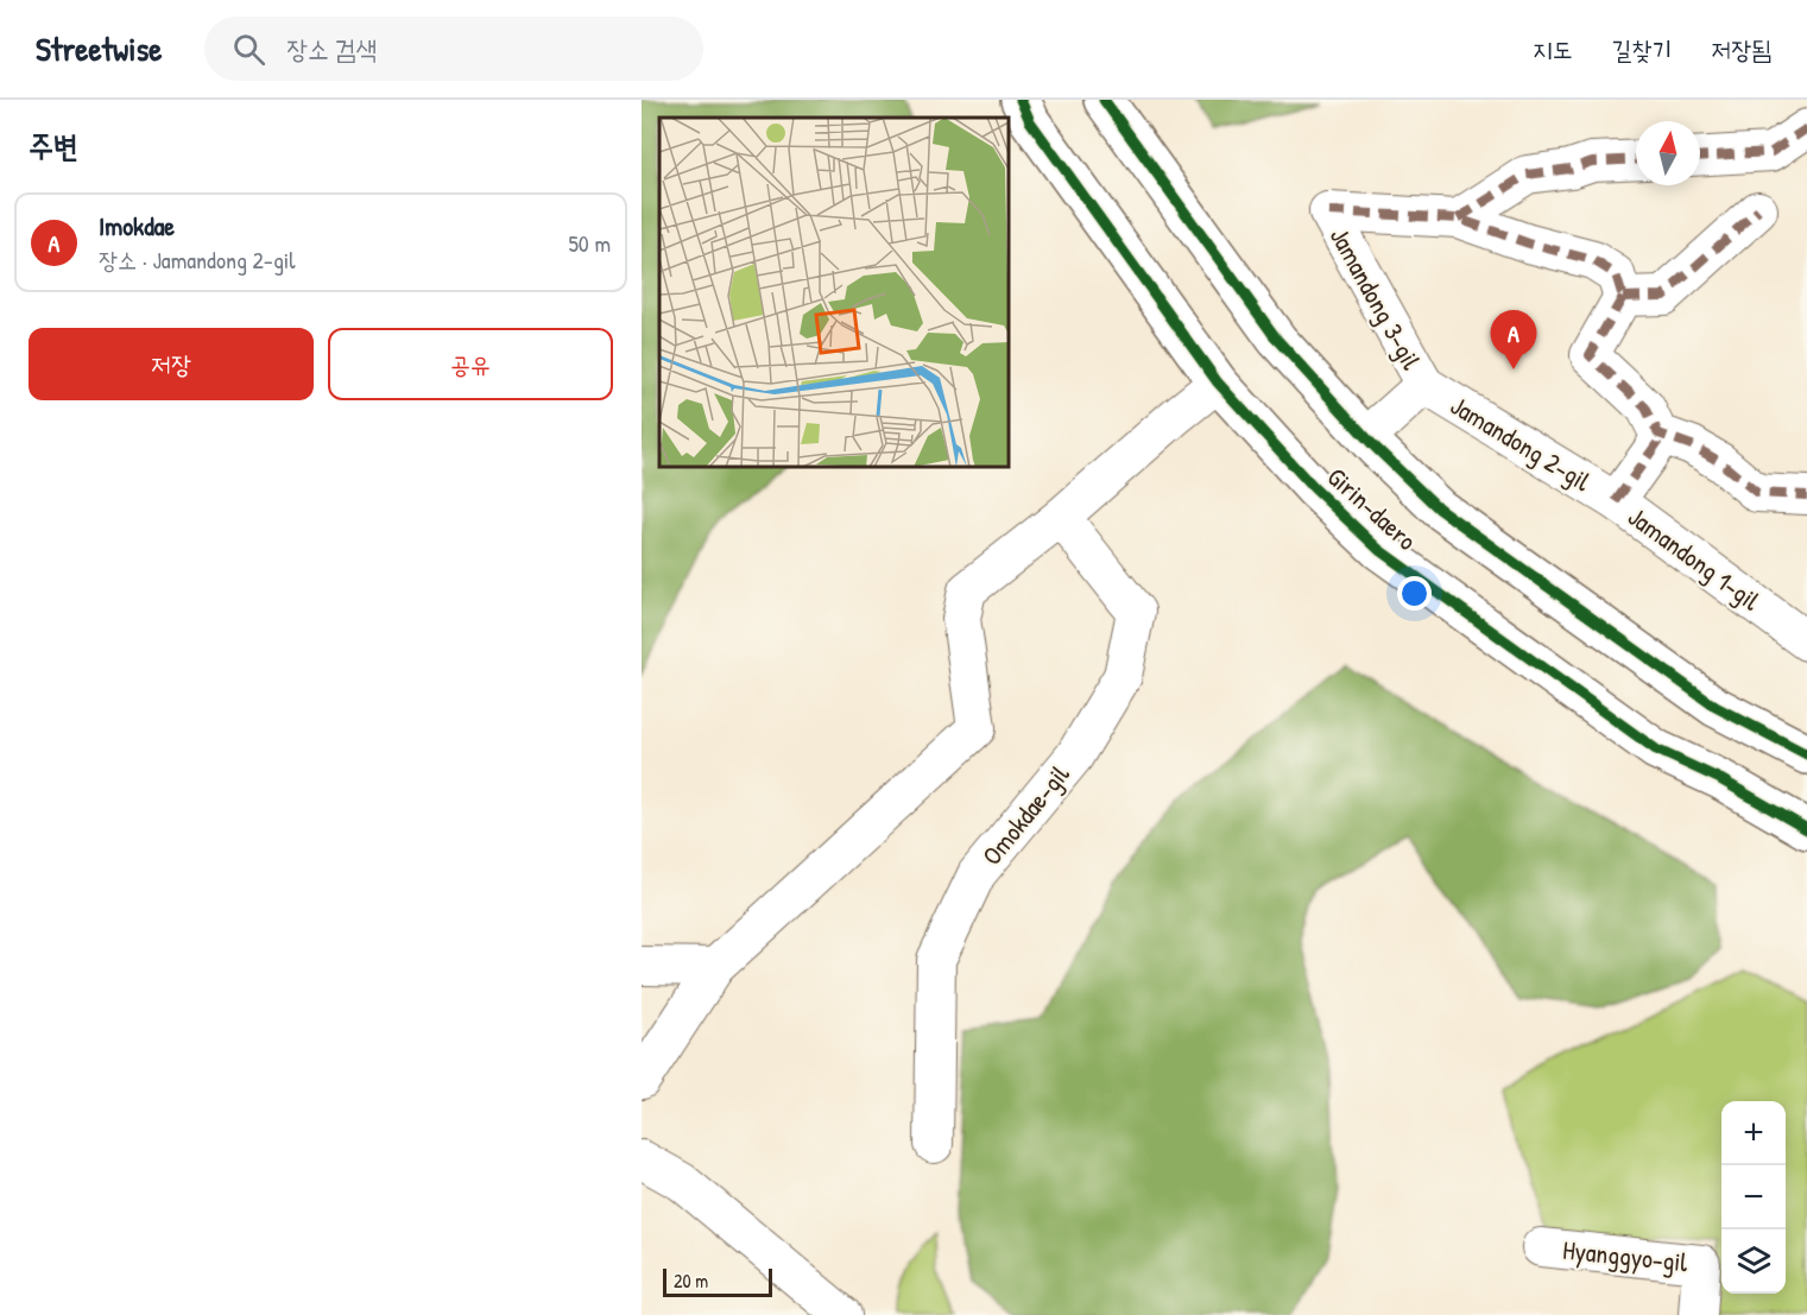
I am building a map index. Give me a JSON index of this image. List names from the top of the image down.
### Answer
{
  "streets": {
    "street": [
      "Jamandong 3-gil",
      "Jamandong 2-gil",
      "Girin-daero",
      "Jamandong 1-gil",
      "Omokdae-gil",
      "Hyanggyo-gil"
    ]
  },
  "crossings": [
    ["Jamandong 3-gil", "Jamandong 2-gil"],
    ["Jamandong 2-gil", "Girin-daero"],
    ["Jamandong 2-gil", "Jamandong 1-gil"]
  ],
  "scale_bar": "20 m",
  "north": "top",
  "page": {
    "header": "Streetwise",
    "search": "장소 검색",
    "nav": ["지도", "길찾기", "저장됨"],
    "heading": "주변",
    "list": [
      {
        "mark": "A",
        "name": "Imokdae",
        "note": "장소 · Jamandong 2-gil",
        "value": "50 m"
      }
    ],
    "buttons": ["저장", "공유"],
    "pins": "A",
    "map_buttons": ["+", "−"],
    "scale": "20 m"
  }
}
